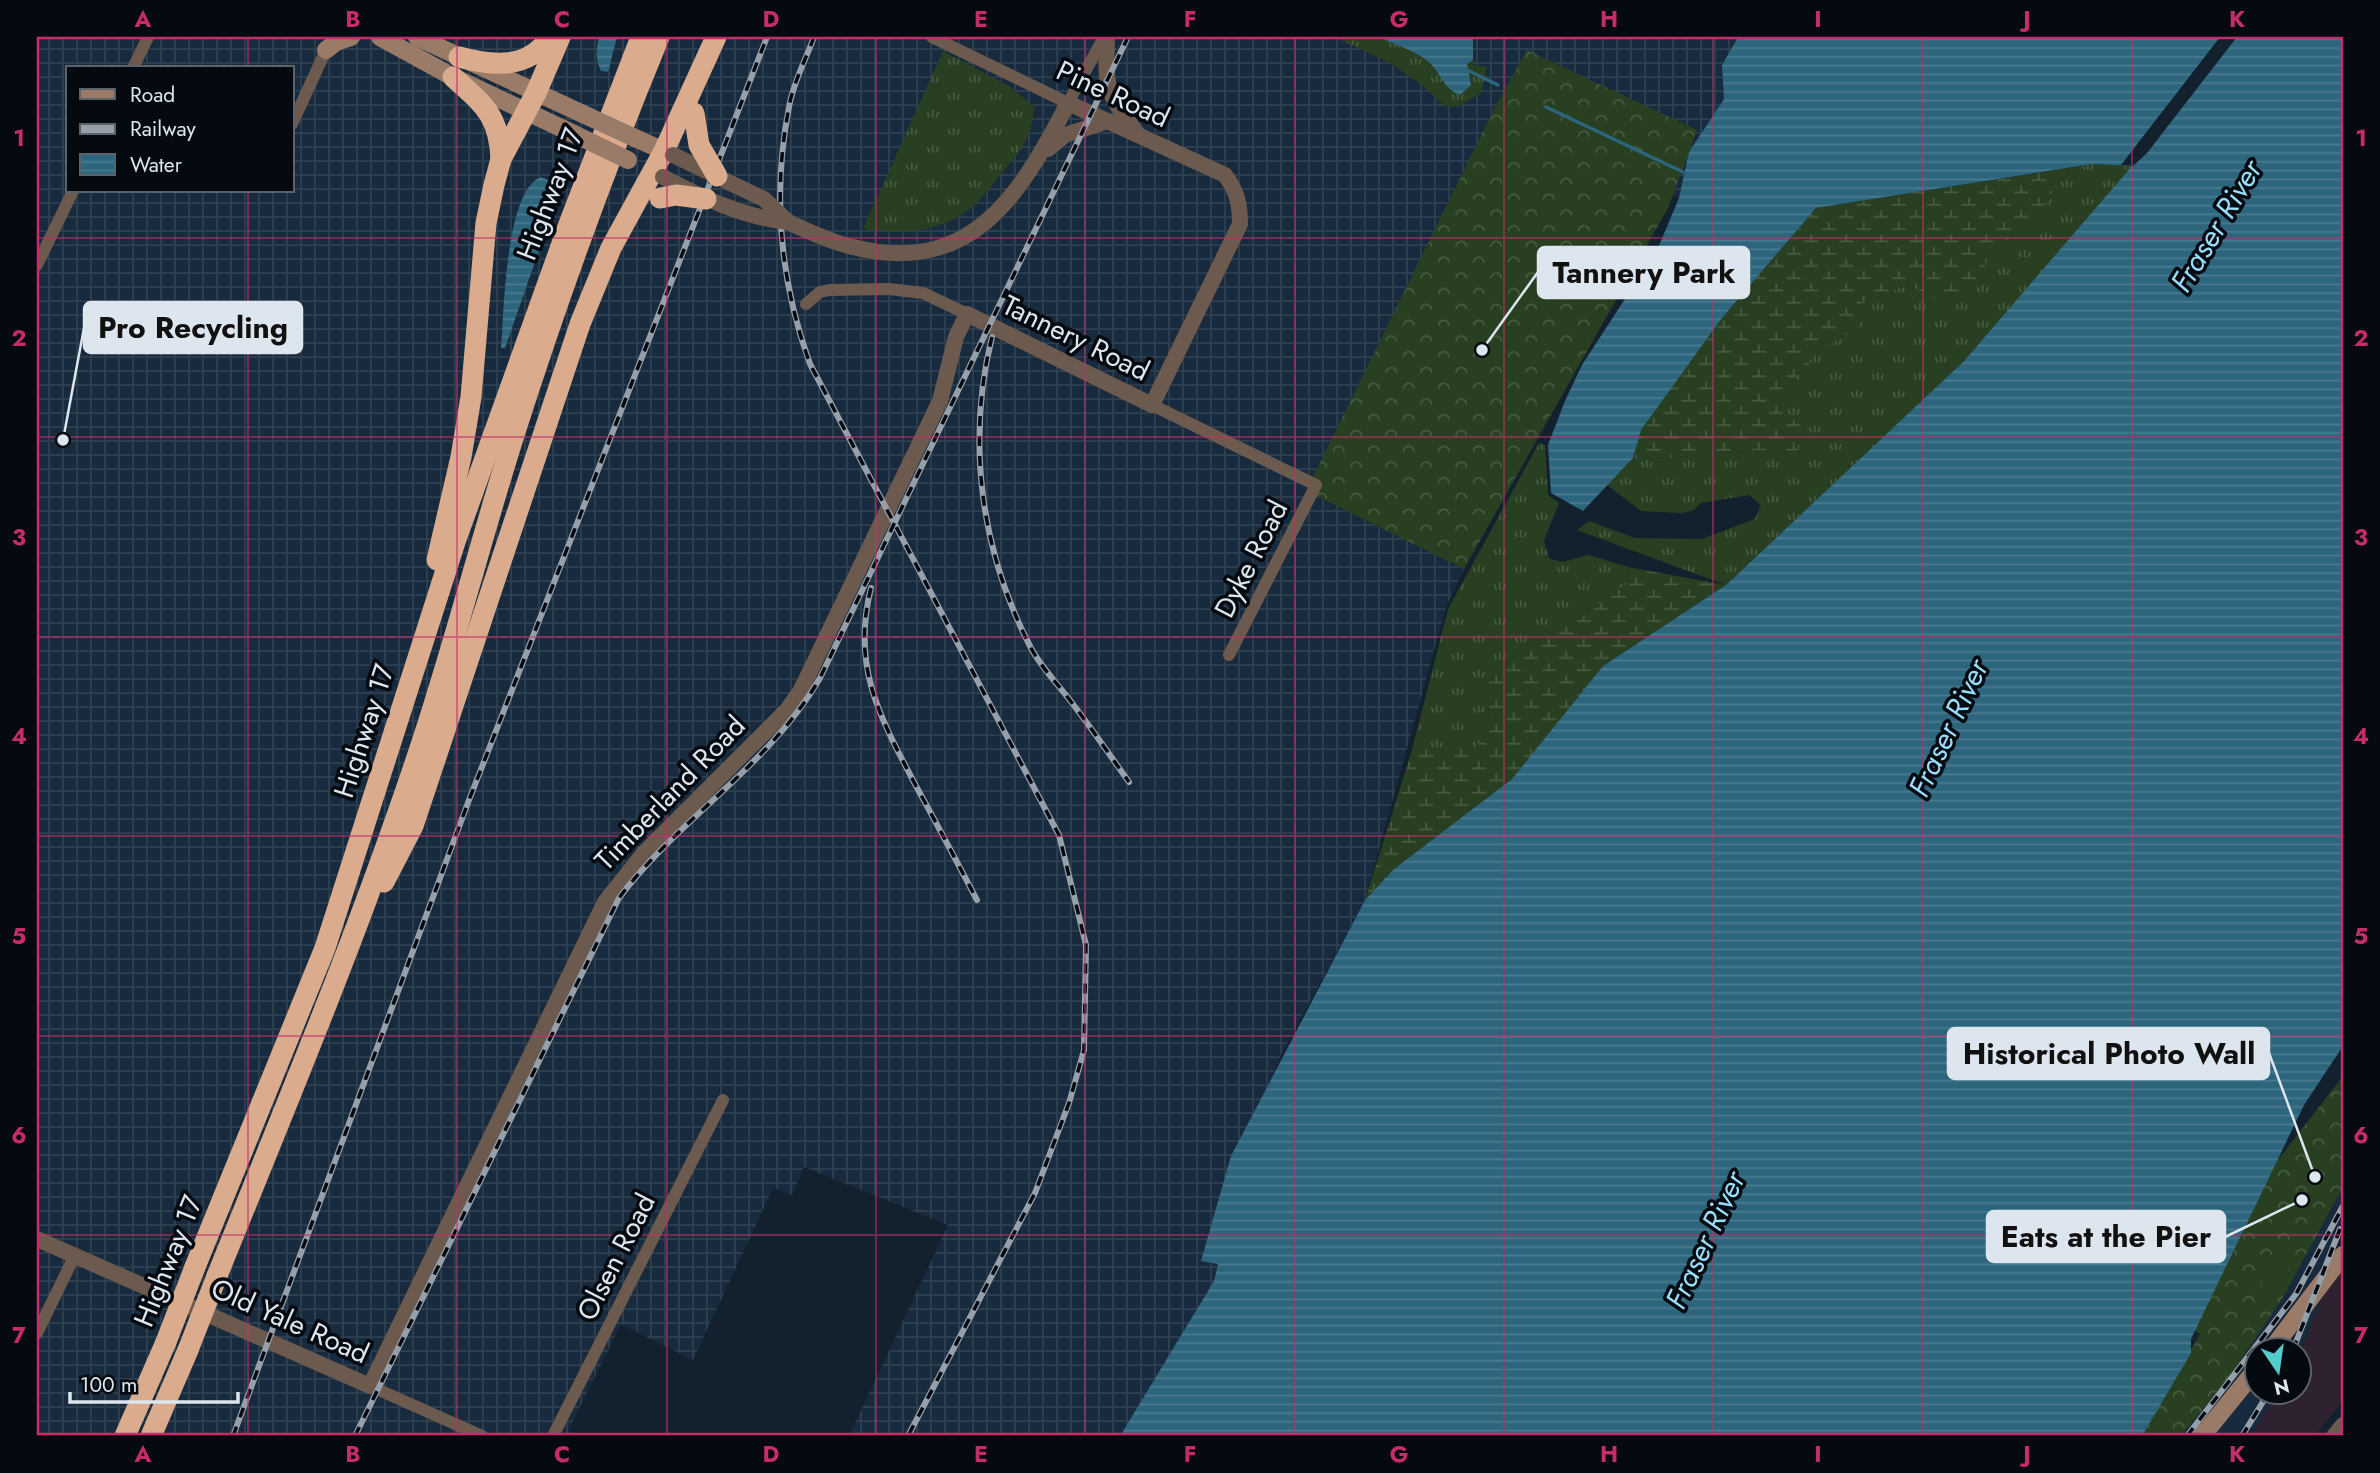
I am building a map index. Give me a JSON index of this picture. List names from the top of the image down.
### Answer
{
  "streets": {
    "highway": ["Highway 17"],
    "street": [
      "Pine Road",
      "Tannery Road",
      "Dyke Road",
      "Timberland Road",
      "Olsen Road",
      "Old Yale Road"
    ]
  },
  "crossings": [
    ["Pine Road", "Tannery Road"],
    ["Tannery Road", "Dyke Road"],
    ["Tannery Road", "Timberland Road"],
    ["Timberland Road", "Old Yale Road"]
  ],
  "water": ["Fraser River"],
  "places": [
    "Tannery Park",
    "Pro Recycling",
    "Historical Photo Wall",
    "Eats at the Pier"
  ],
  "legend": ["Road", "Railway", "Water"],
  "scale_bar": "100 m",
  "north": "bottom",
  "grid": {
    "columns": [
      "A",
      "B",
      "C",
      "D",
      "E",
      "F",
      "G",
      "H",
      "I",
      "J",
      "K"
    ],
    "rows": [
      "1",
      "2",
      "3",
      "4",
      "5",
      "6",
      "7"
    ]
  }
}
